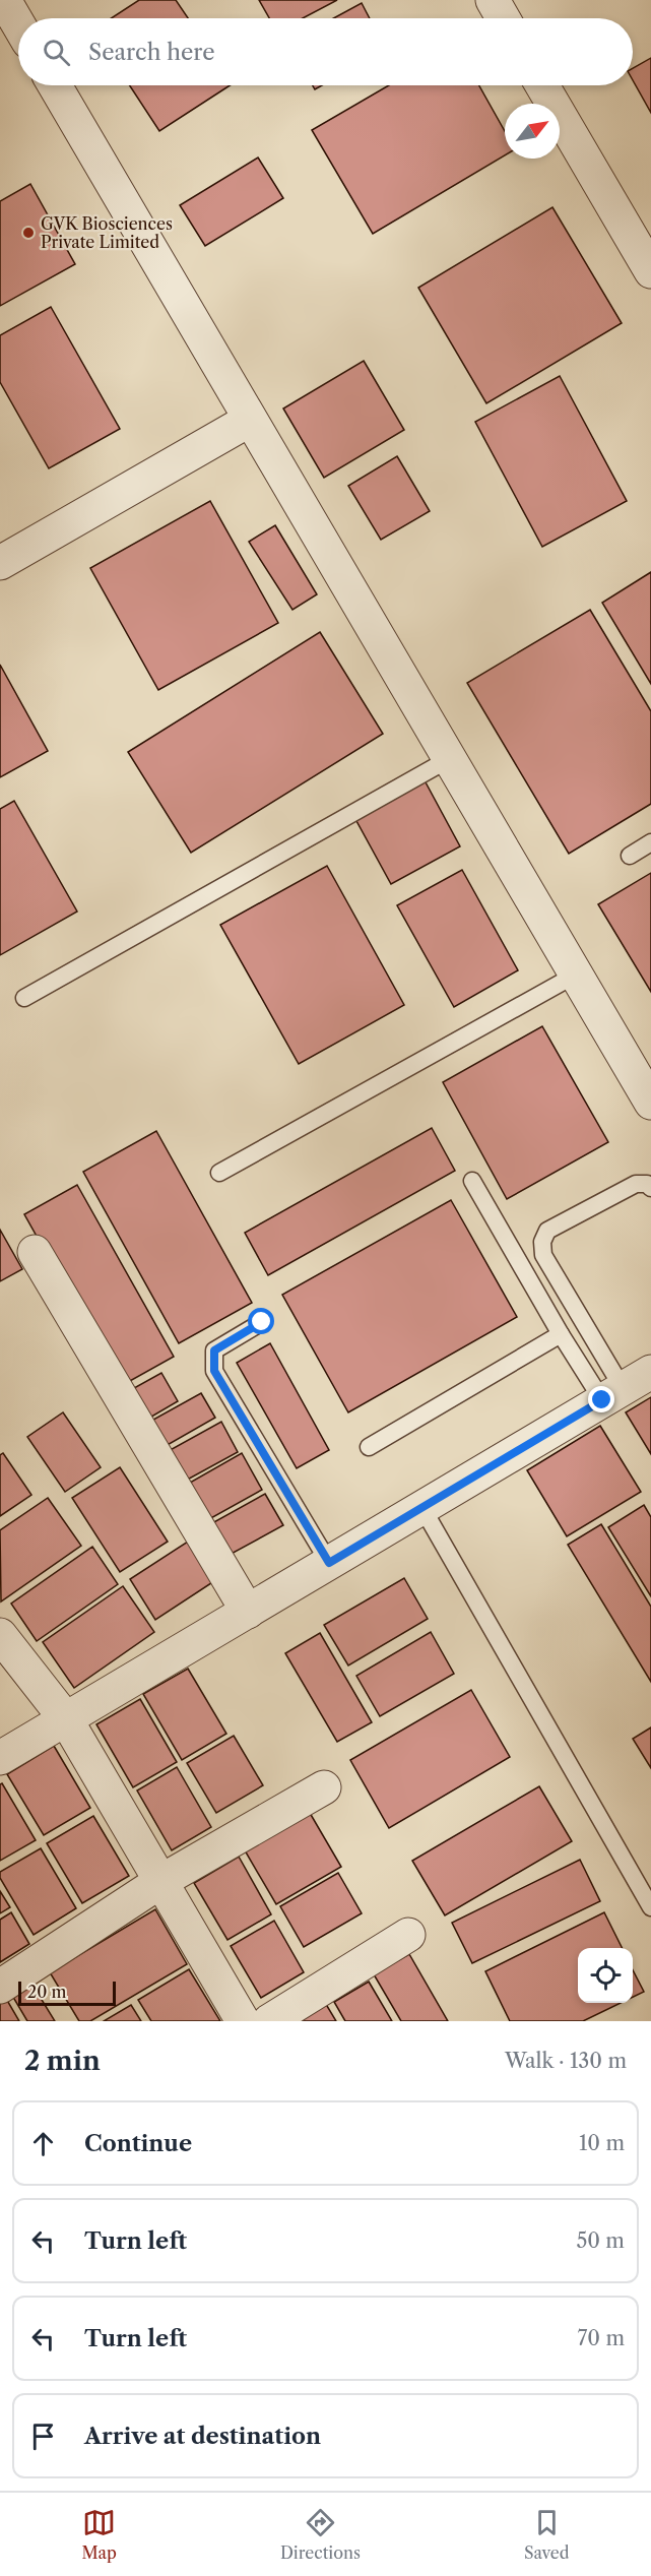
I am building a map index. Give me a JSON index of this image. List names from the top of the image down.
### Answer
{
  "places": ["GVK Biosciences Private Limited"],
  "scale_bar": "20 m",
  "north": "top right",
  "page": {
    "search": "Search here",
    "scale": "20 m",
    "heading": ["2 min", "Walk · 130 m"],
    "list": [
      ["Continue", "10 m"],
      ["Turn left", "50 m"],
      ["Turn left", "70 m"],
      "Arrive at destination"
    ],
    "nav": ["Map", "Directions", "Saved"]
  }
}
